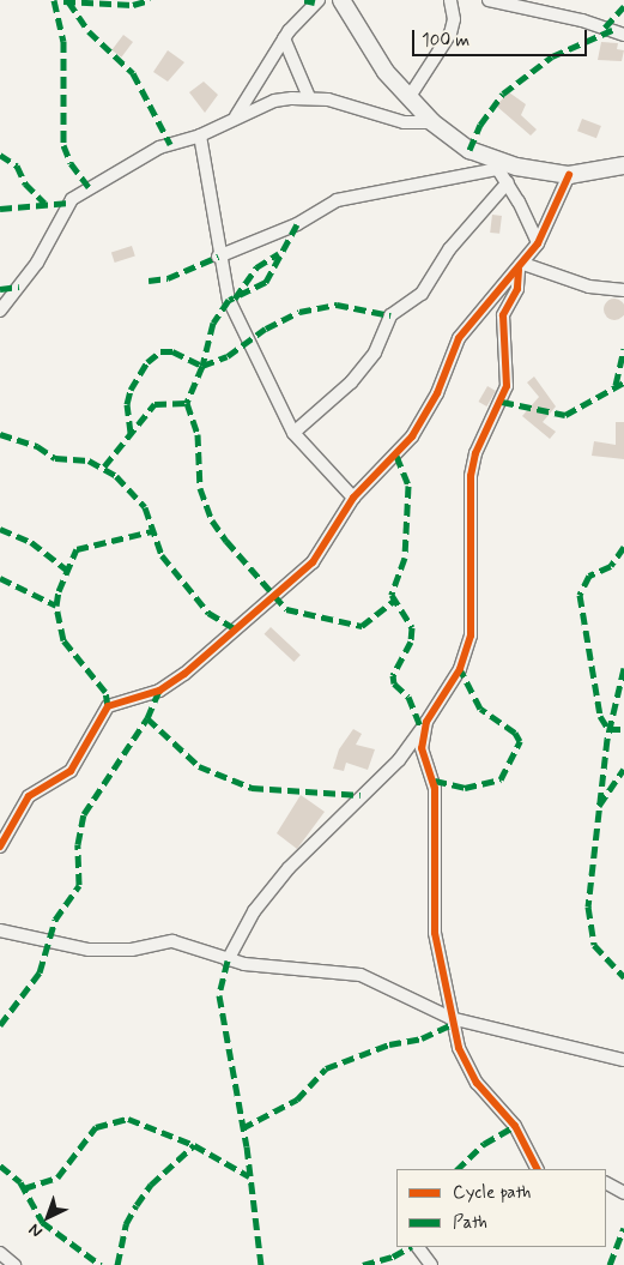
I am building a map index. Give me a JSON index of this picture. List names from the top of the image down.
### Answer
{
  "legend": ["Cycle path", "Path"],
  "scale_bar": "100 m",
  "north": "bottom left"
}
